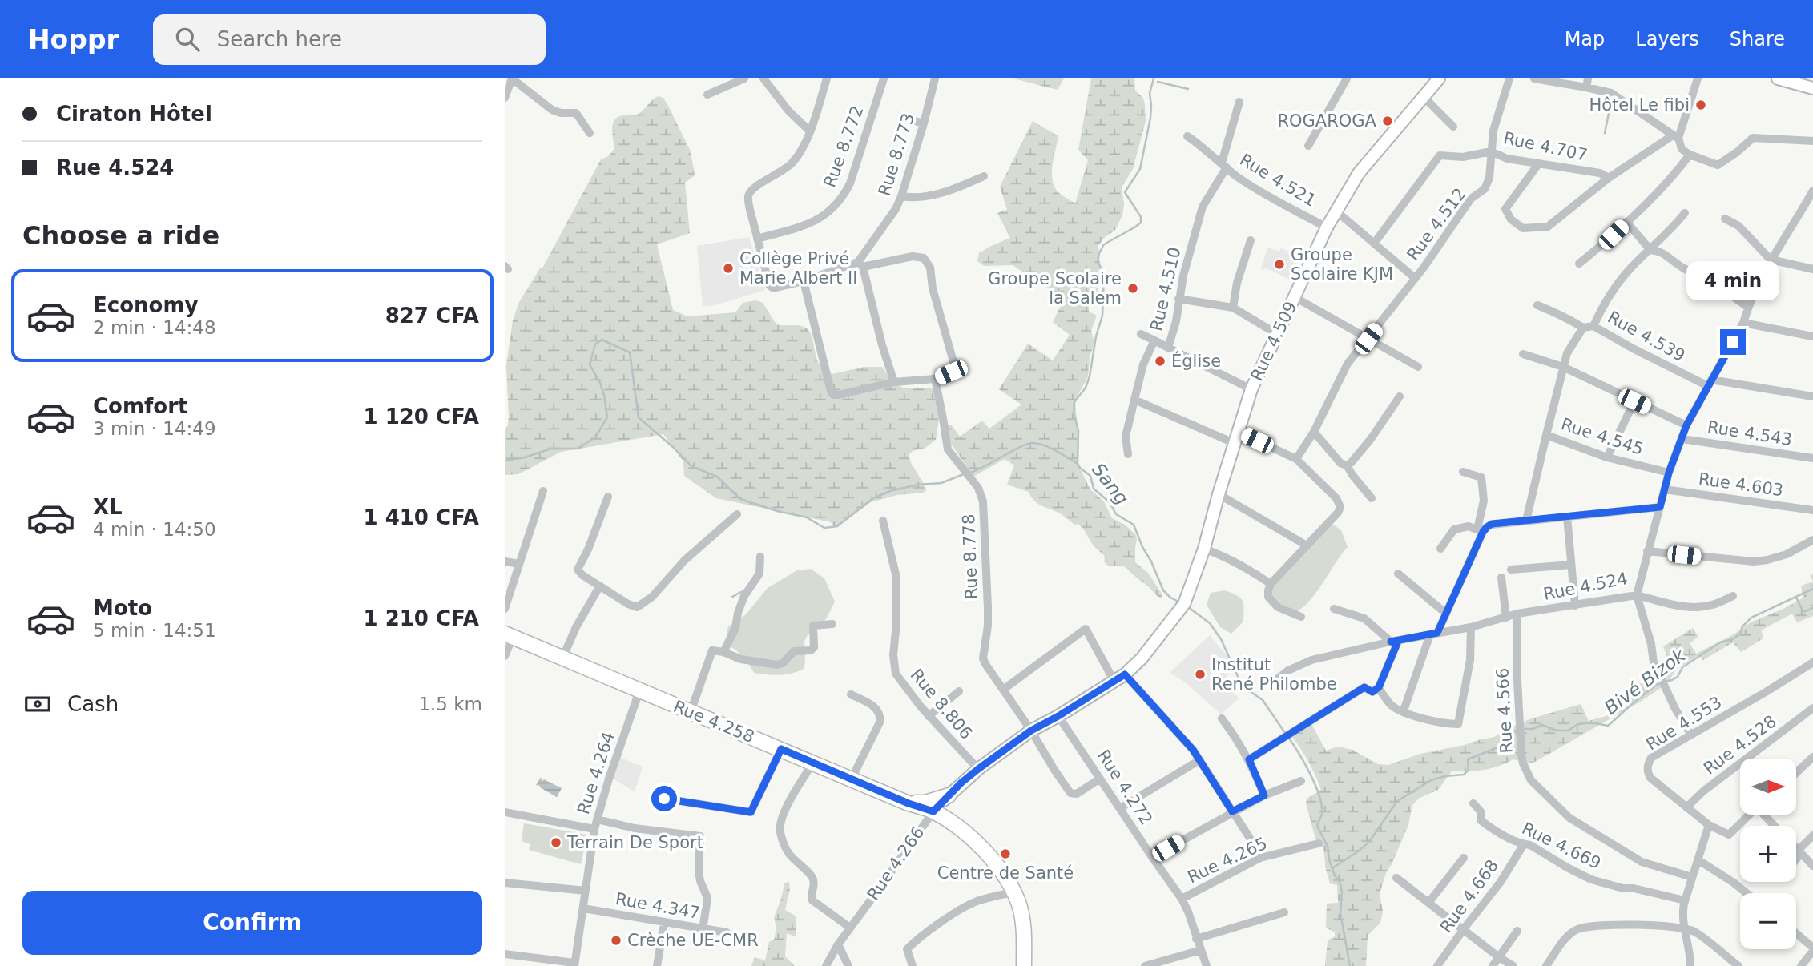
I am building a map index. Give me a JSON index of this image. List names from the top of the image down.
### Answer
{
  "streets": {
    "highway": ["Rue 4.258"],
    "street": [
      "Rue 8.772",
      "Rue 4.707",
      "Rue 8.773",
      "Rue 4.521",
      "Rue 4.512",
      "Rue 4.510",
      "Rue 4.539",
      "Rue 4.509",
      "Rue 4.543",
      "Rue 4.545",
      "Rue 4.603",
      "Rue 8.778",
      "Rue 4.524",
      "Rue 8.806",
      "Rue 4.566",
      "Rue 4.553",
      "Rue 4.528",
      "Rue 4.264",
      "Rue 4.272",
      "Rue 4.669",
      "Rue 4.265",
      "Rue 4.266",
      "Rue 4.668",
      "Rue 4.347"
    ]
  },
  "crossings": [
    ["Rue 4.707", "Rue 4.512"],
    ["Rue 4.521", "Rue 4.510"],
    ["Rue 4.521", "Rue 4.509"],
    ["Rue 4.539", "Rue 4.524"],
    ["Rue 4.509", "Rue 4.266"],
    ["Rue 4.543", "Rue 4.524"],
    ["Rue 4.545", "Rue 4.524"],
    ["Rue 4.603", "Rue 4.524"],
    ["Rue 8.778", "Rue 4.272"],
    ["Rue 8.778", "Rue 4.266"],
    ["Rue 4.524", "Rue 4.566"],
    ["Rue 8.806", "Rue 4.266"],
    ["Rue 4.258", "Rue 4.264"],
    ["Rue 4.258", "Rue 4.266"],
    ["Rue 4.553", "Rue 4.528"],
    ["Rue 4.264", "Rue 4.347"],
    ["Rue 4.272", "Rue 4.265"],
    ["Rue 4.272", "Rue 4.266"],
    ["Rue 4.669", "Rue 4.668"]
  ],
  "water": ["Sang", "Bivé Bizok"],
  "places": [
    "Hôtel Le fibi",
    "ROGAROGA",
    "Groupe Scolaire KJM",
    "Collège Privé Marie Albert II",
    "Groupe Scolaire la Salem",
    "Église",
    "Institut René Philombe",
    "Terrain De Sport",
    "Centre de Santé",
    "Crèche UE-CMR"
  ],
  "north": "right",
  "page": {
    "header": "Hoppr",
    "search": "Search here",
    "nav": ["Map", "Layers", "Share"],
    "banner": ["Ciraton Hôtel", "Rue 4.524"],
    "heading": "Choose a ride",
    "bubble": "4 min",
    "list": [
      {
        "name": "Economy",
        "note": "2 min · 14:48",
        "value": "827 CFA"
      },
      {
        "name": "Comfort",
        "note": "3 min · 14:49",
        "value": "1 120 CFA"
      },
      {
        "name": "XL",
        "note": "4 min · 14:50",
        "value": "1 410 CFA"
      },
      {
        "name": "Moto",
        "note": "5 min · 14:51",
        "value": "1 210 CFA"
      }
    ],
    "pay": ["Cash", "1.5 km"],
    "map_buttons": ["+", "−"],
    "buttons": "Confirm"
  }
}
